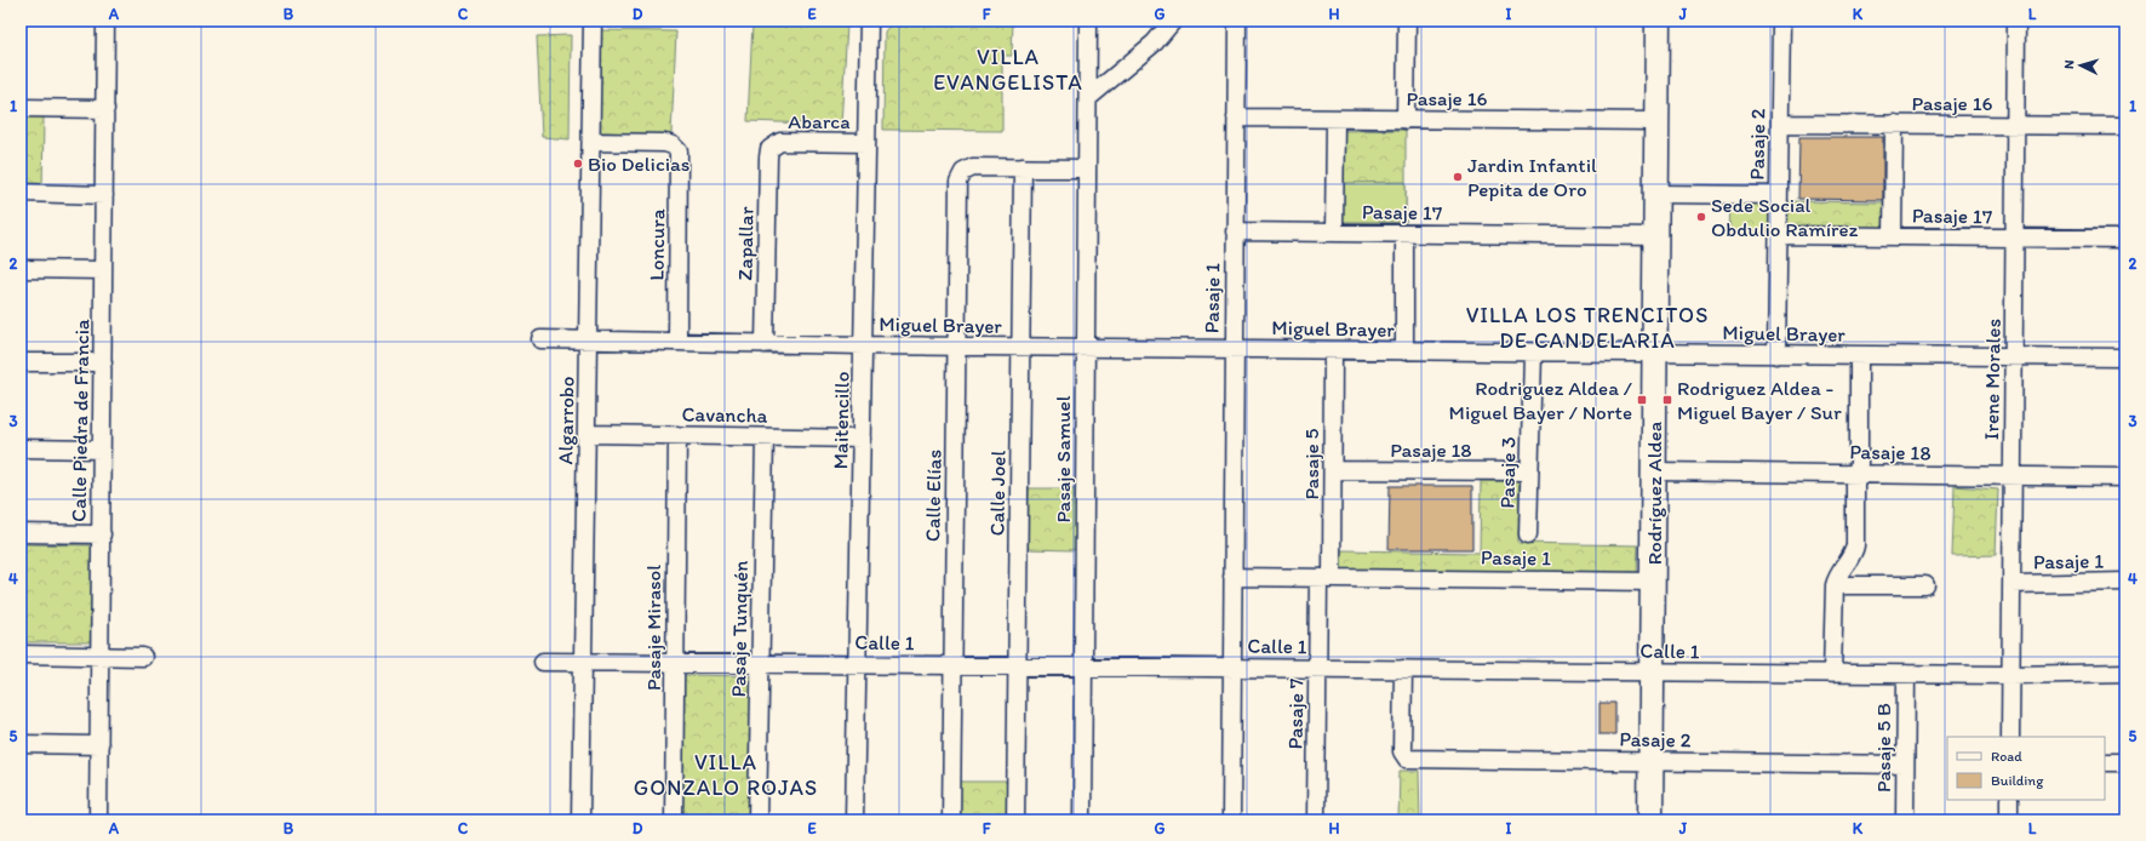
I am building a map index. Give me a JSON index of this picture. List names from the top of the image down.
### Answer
{
  "streets": {
    "main road": ["Rodríguez Aldea"],
    "street": [
      "Pasaje 16",
      "Abarca",
      "Pasaje 2",
      "Pasaje 17",
      "Zapallar",
      "Loncura",
      "Pasaje 1",
      "Miguel Brayer",
      "Irene Morales",
      "Cavancha",
      "Calle Piedra de Francia",
      "Algarrobo",
      "Maitencillo",
      "Pasaje 18",
      "Pasaje Samuel",
      "Pasaje 5",
      "Pasaje 3",
      "Calle Joel",
      "Calle Elías",
      "Pasaje Mirasol",
      "Pasaje Tunquén",
      "Calle 1",
      "Pasaje 7",
      "Pasaje 5 B"
    ]
  },
  "crossings": [
    ["Pasaje 16", "Pasaje 2"],
    ["Pasaje 16", "Pasaje 1"],
    ["Pasaje 16", "Irene Morales"],
    ["Pasaje 16", "Rodríguez Aldea"],
    ["Abarca", "Zapallar"],
    ["Abarca", "Maitencillo"],
    ["Pasaje 2", "Pasaje 17"],
    ["Pasaje 2", "Miguel Brayer"],
    ["Pasaje 2", "Rodríguez Aldea"],
    ["Pasaje 2", "Calle 1"],
    ["Pasaje 2", "Pasaje 5 B"],
    ["Pasaje 17", "Pasaje 1"],
    ["Pasaje 17", "Irene Morales"],
    ["Pasaje 17", "Rodríguez Aldea"],
    ["Zapallar", "Miguel Brayer"],
    ["Loncura", "Miguel Brayer"],
    ["Loncura", "Algarrobo"],
    ["Pasaje 1", "Miguel Brayer"],
    ["Pasaje 1", "Irene Morales"],
    ["Pasaje 1", "Pasaje 5"],
    ["Pasaje 1", "Rodríguez Aldea"],
    ["Pasaje 1", "Calle 1"],
    ["Pasaje 1", "Pasaje 7"],
    ["Miguel Brayer", "Irene Morales"],
    ["Miguel Brayer", "Algarrobo"],
    ["Miguel Brayer", "Maitencillo"],
    ["Miguel Brayer", "Pasaje Samuel"],
    ["Miguel Brayer", "Pasaje 5"],
    ["Miguel Brayer", "Pasaje 3"],
    ["Miguel Brayer", "Calle Joel"],
    ["Miguel Brayer", "Rodríguez Aldea"],
    ["Miguel Brayer", "Calle Elías"],
    ["Irene Morales", "Pasaje 18"],
    ["Irene Morales", "Calle 1"],
    ["Cavancha", "Algarrobo"],
    ["Cavancha", "Maitencillo"],
    ["Cavancha", "Pasaje Mirasol"],
    ["Cavancha", "Pasaje Tunquén"],
    ["Algarrobo", "Calle 1"],
    ["Maitencillo", "Calle 1"],
    ["Pasaje 18", "Pasaje 5"],
    ["Pasaje 18", "Pasaje 3"],
    ["Pasaje 18", "Rodríguez Aldea"],
    ["Pasaje Samuel", "Calle 1"],
    ["Pasaje 5", "Pasaje 7"],
    ["Calle Joel", "Calle Elías"],
    ["Calle Joel", "Calle 1"],
    ["Rodríguez Aldea", "Calle 1"],
    ["Calle Elías", "Calle 1"],
    ["Pasaje Mirasol", "Calle 1"],
    ["Pasaje Tunquén", "Calle 1"],
    ["Calle 1", "Pasaje 7"],
    ["Calle 1", "Pasaje 5 B"]
  ],
  "districts": ["VILLA EVANGELISTA", "VILLA LOS TRENCITOS DE CANDELARIA", "VILLA GONZALO ROJAS"],
  "places": {
    "other": ["Bio Delicias", "Jardin Infantil Pepita de Oro", "Sede Social Obdulio Ramírez"],
    "transit": ["Rodriguez Aldea / Miguel Bayer / Norte", "Rodriguez Aldea - Miguel Bayer / Sur"]
  },
  "legend": ["Road", "Building"],
  "north": "left",
  "grid": {
    "columns": [
      "A",
      "B",
      "C",
      "D",
      "E",
      "F",
      "G",
      "H",
      "I",
      "J",
      "K",
      "L"
    ],
    "rows": [
      "1",
      "2",
      "3",
      "4",
      "5"
    ]
  }
}
